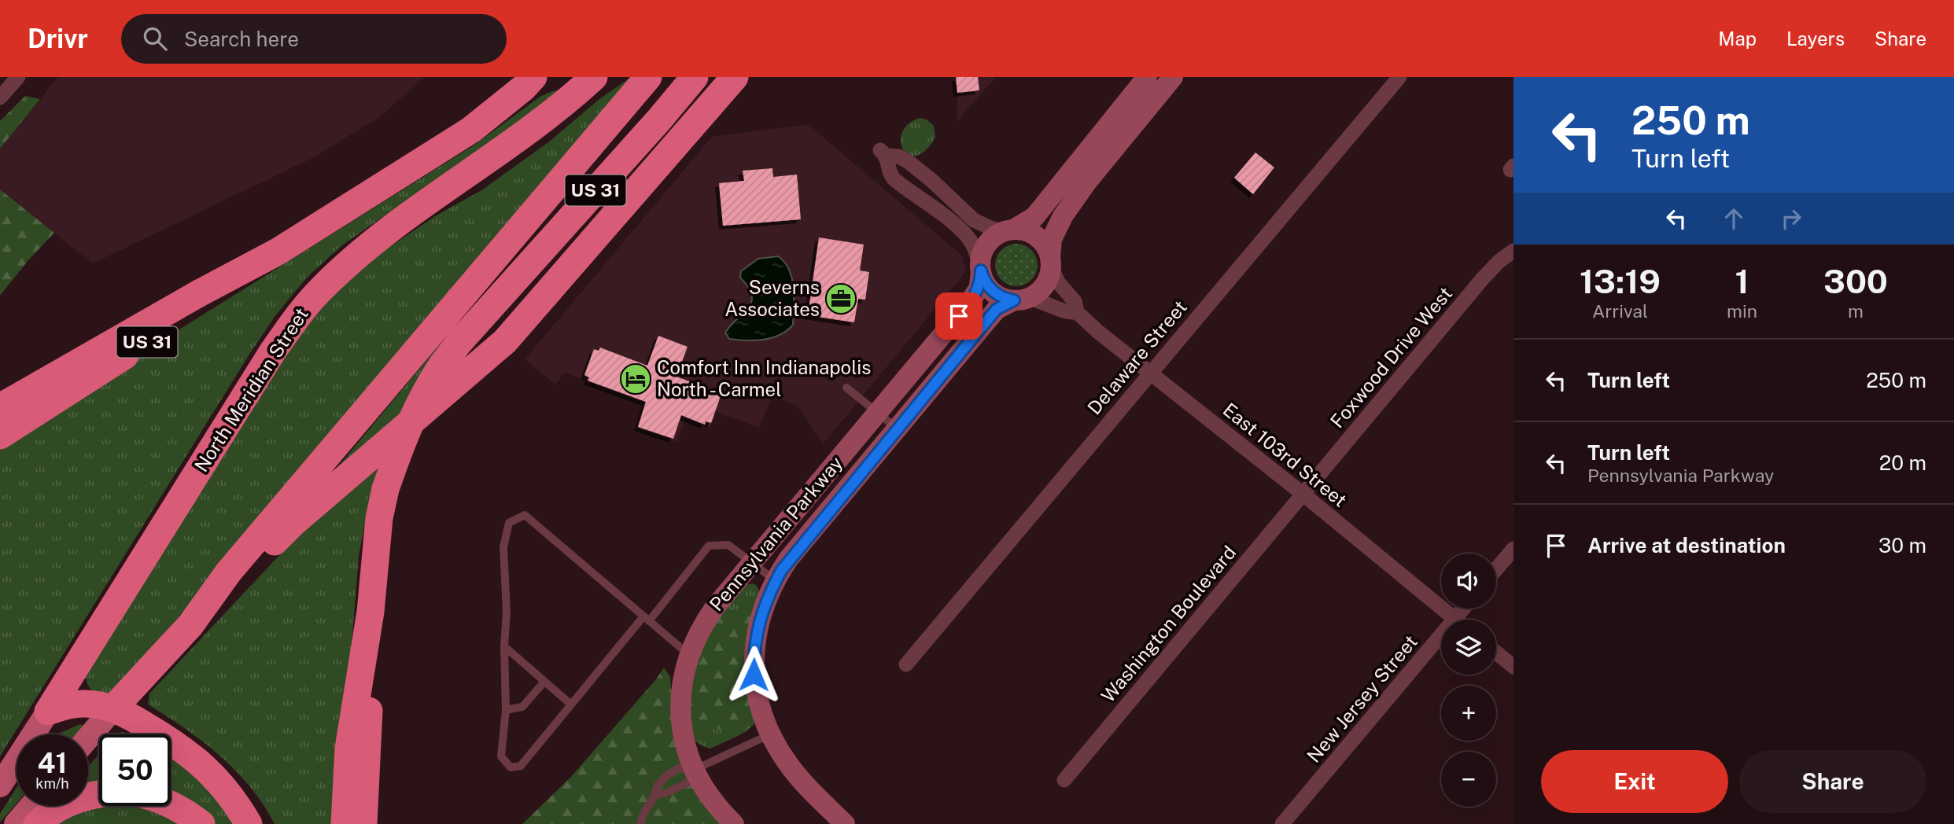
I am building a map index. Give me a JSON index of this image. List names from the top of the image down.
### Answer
{
  "streets": {
    "highway": ["US 31", "North Meridian Street"],
    "main road": ["Pennsylvania Parkway"],
    "street": [
      "Delaware Street",
      "Foxwood Drive West",
      "East 103rd Street",
      "Washington Boulevard",
      "New Jersey Street"
    ]
  },
  "crossings": [
    ["Delaware Street", "East 103rd Street"],
    ["Foxwood Drive West", "East 103rd Street"],
    ["Foxwood Drive West", "Washington Boulevard"],
    ["East 103rd Street", "Pennsylvania Parkway"],
    ["East 103rd Street", "Washington Boulevard"],
    ["East 103rd Street", "New Jersey Street"]
  ],
  "places": {
    "office": ["Severns Associates"],
    "hotel": ["Comfort Inn Indianapolis North - Carmel"]
  },
  "page": {
    "header": "Drivr",
    "search": "Search here",
    "nav": ["Map", "Layers", "Share"],
    "turn": ["250 m", "Turn left"],
    "eta": [
      "13:19",
      "Arrival",
      "1",
      "min",
      "300",
      "m"
    ],
    "list": [
      {
        "name": "Turn left",
        "value": "250 m"
      },
      {
        "name": "Turn left",
        "note": "Pennsylvania Parkway",
        "value": "20 m"
      },
      {
        "name": "Arrive at destination",
        "value": "30 m"
      }
    ],
    "map_buttons": ["+", "−"],
    "speed": "41 km/h",
    "limit": "50",
    "buttons": ["Exit", "Share"]
  }
}
